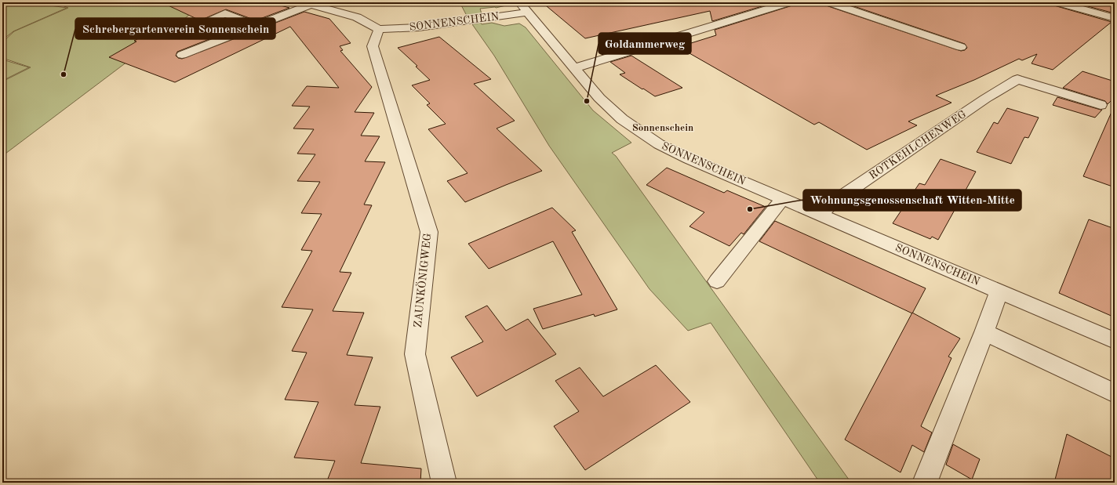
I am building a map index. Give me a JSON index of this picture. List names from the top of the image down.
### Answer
{
  "streets": {
    "street": ["SONNENSCHEIN", "ROTKEHLCHENWEG", "ZAUNKÖNIGWEG"]
  },
  "crossings": [
    ["SONNENSCHEIN", "ROTKEHLCHENWEG"],
    ["SONNENSCHEIN", "ZAUNKÖNIGWEG"]
  ],
  "districts": ["Sonnenschein"],
  "places": ["Schrebergartenverein Sonnenschein", "Goldammerweg", "Wohnungsgenossenschaft Witten-Mitte"]
}
